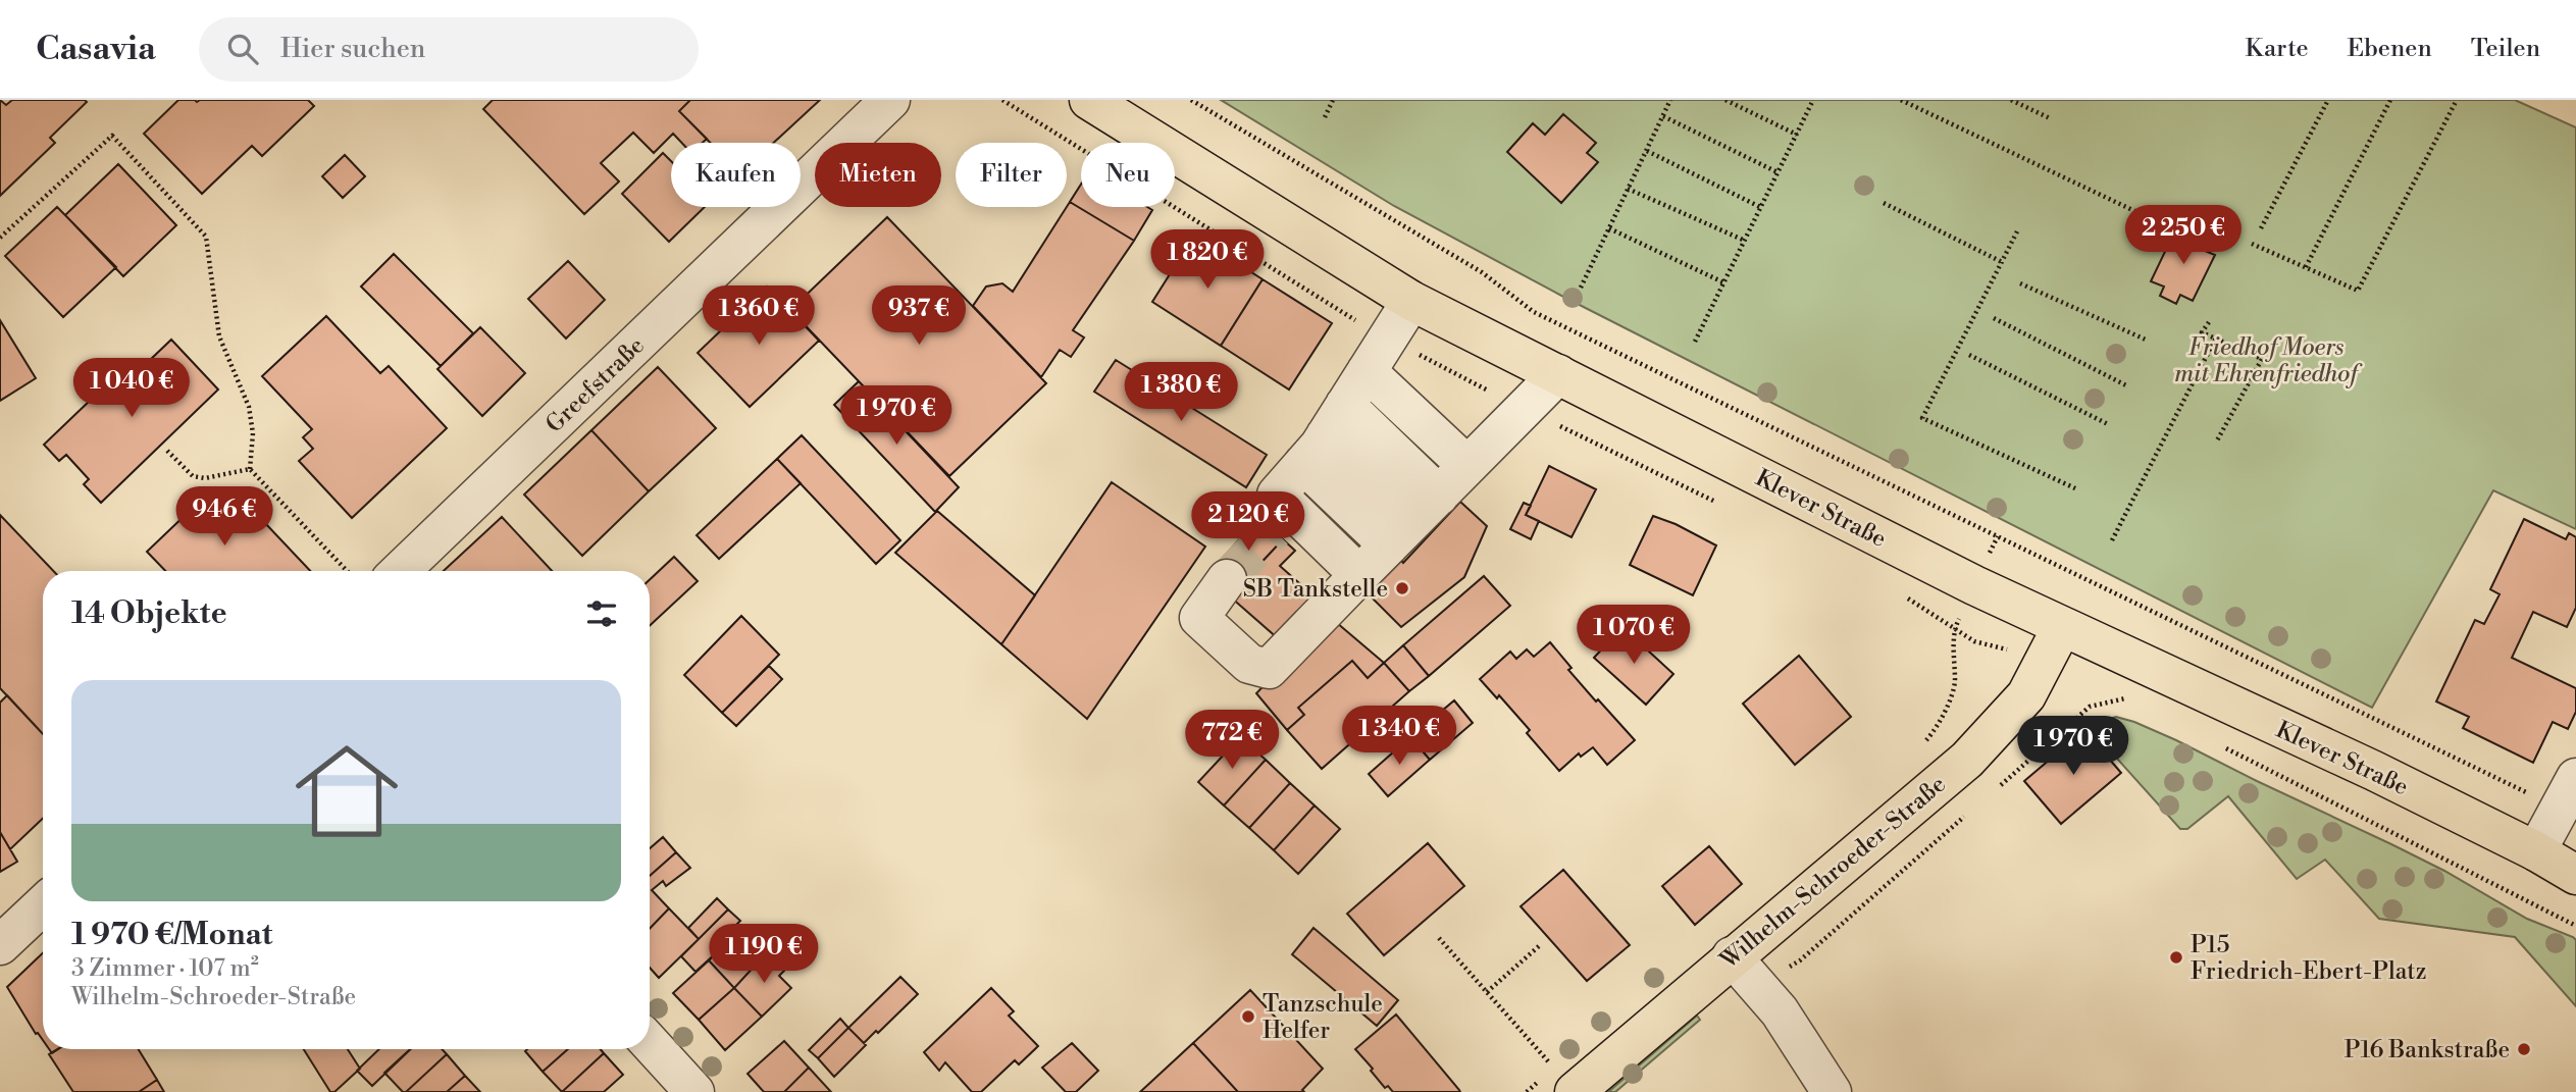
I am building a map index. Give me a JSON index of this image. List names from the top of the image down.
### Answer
{
  "streets": {
    "main road": ["Klever Straße", "Wilhelm-Schroeder-Straße"],
    "street": ["Greefstraße"]
  },
  "crossings": [
    ["Klever Straße", "Wilhelm-Schroeder-Straße"]
  ],
  "parks": ["Friedhof Moers mit Ehrenfriedhof"],
  "places": [
    "SB Tankstelle",
    "P15 Friedrich-Ebert-Platz",
    "Tanzschule Helfer",
    "P16 Bankstraße"
  ],
  "page": {
    "header": "Casavia",
    "search": "Hier suchen",
    "nav": ["Karte", "Ebenen", "Teilen"],
    "chip": [
      "Kaufen",
      "Mieten",
      "Filter",
      "Neu"
    ],
    "price": [
      "2 250 €",
      "1 820 €",
      "1 360 €",
      "937 €",
      "1 040 €",
      "1 380 €",
      "1 970 €",
      "946 €",
      "2 120 €",
      "1 070 €",
      "1 340 €",
      "772 €",
      "1 970 €",
      "1 190 €"
    ],
    "heading": "14 Objekte",
    "list": [
      {
        "name": "1 970 €/Monat",
        "note": "3 Zimmer · 107 m² · Wilhelm-Schroeder-Straße"
      }
    ]
  }
}
